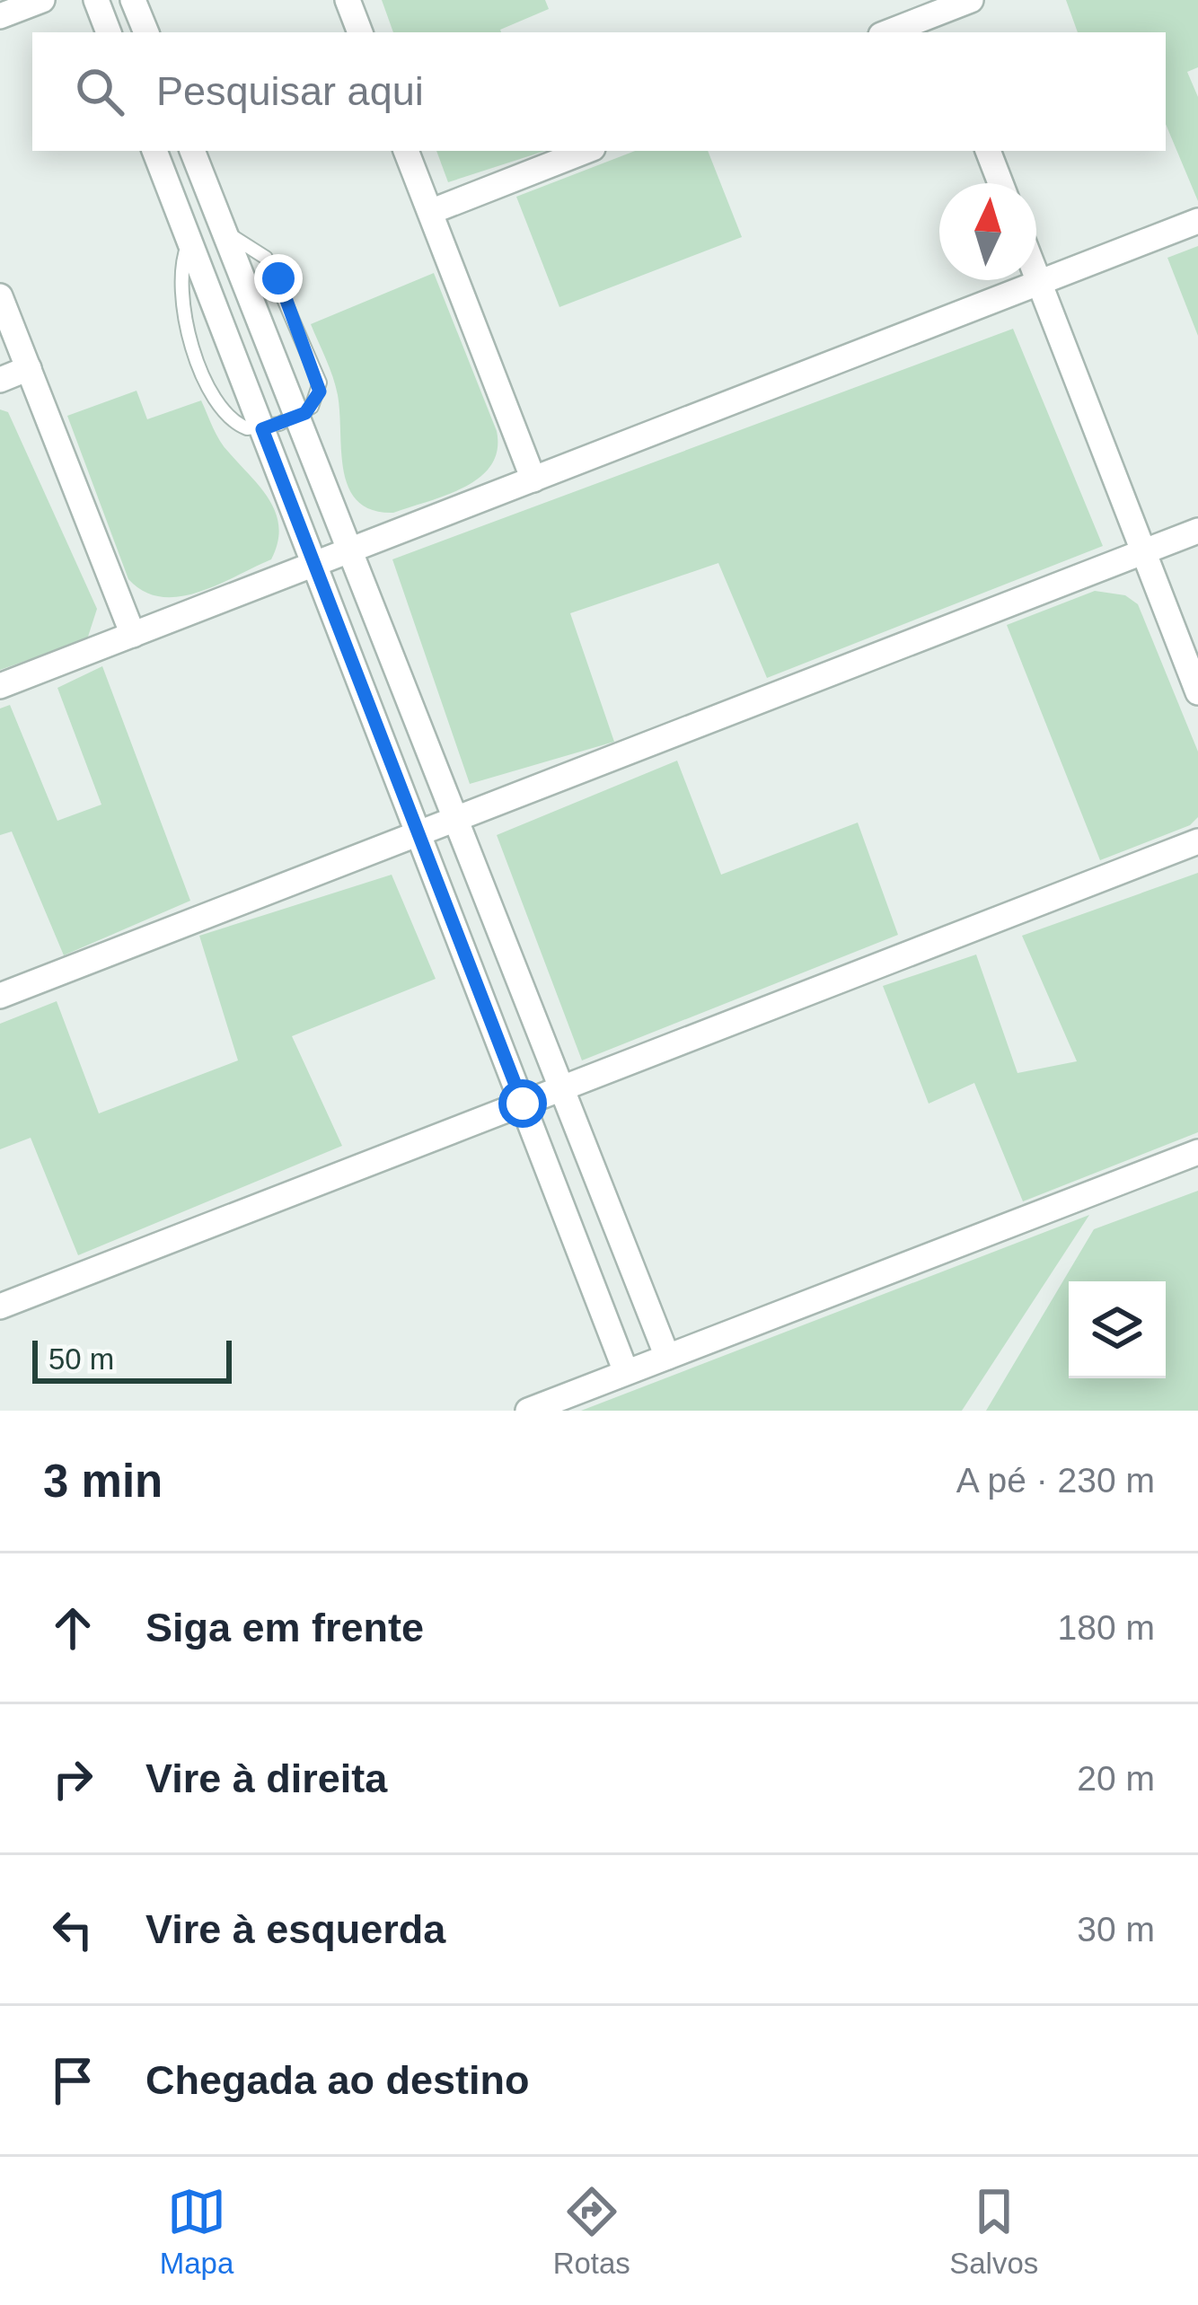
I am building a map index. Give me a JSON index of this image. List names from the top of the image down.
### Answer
{
  "scale_bar": "50 m",
  "north": "top",
  "page": {
    "search": "Pesquisar aqui",
    "scale": "50 m",
    "heading": ["3 min", "A pé · 230 m"],
    "list": [
      ["Siga em frente", "180 m"],
      ["Vire à direita", "20 m"],
      ["Vire à esquerda", "30 m"],
      "Chegada ao destino"
    ],
    "nav": ["Mapa", "Rotas", "Salvos"]
  }
}
